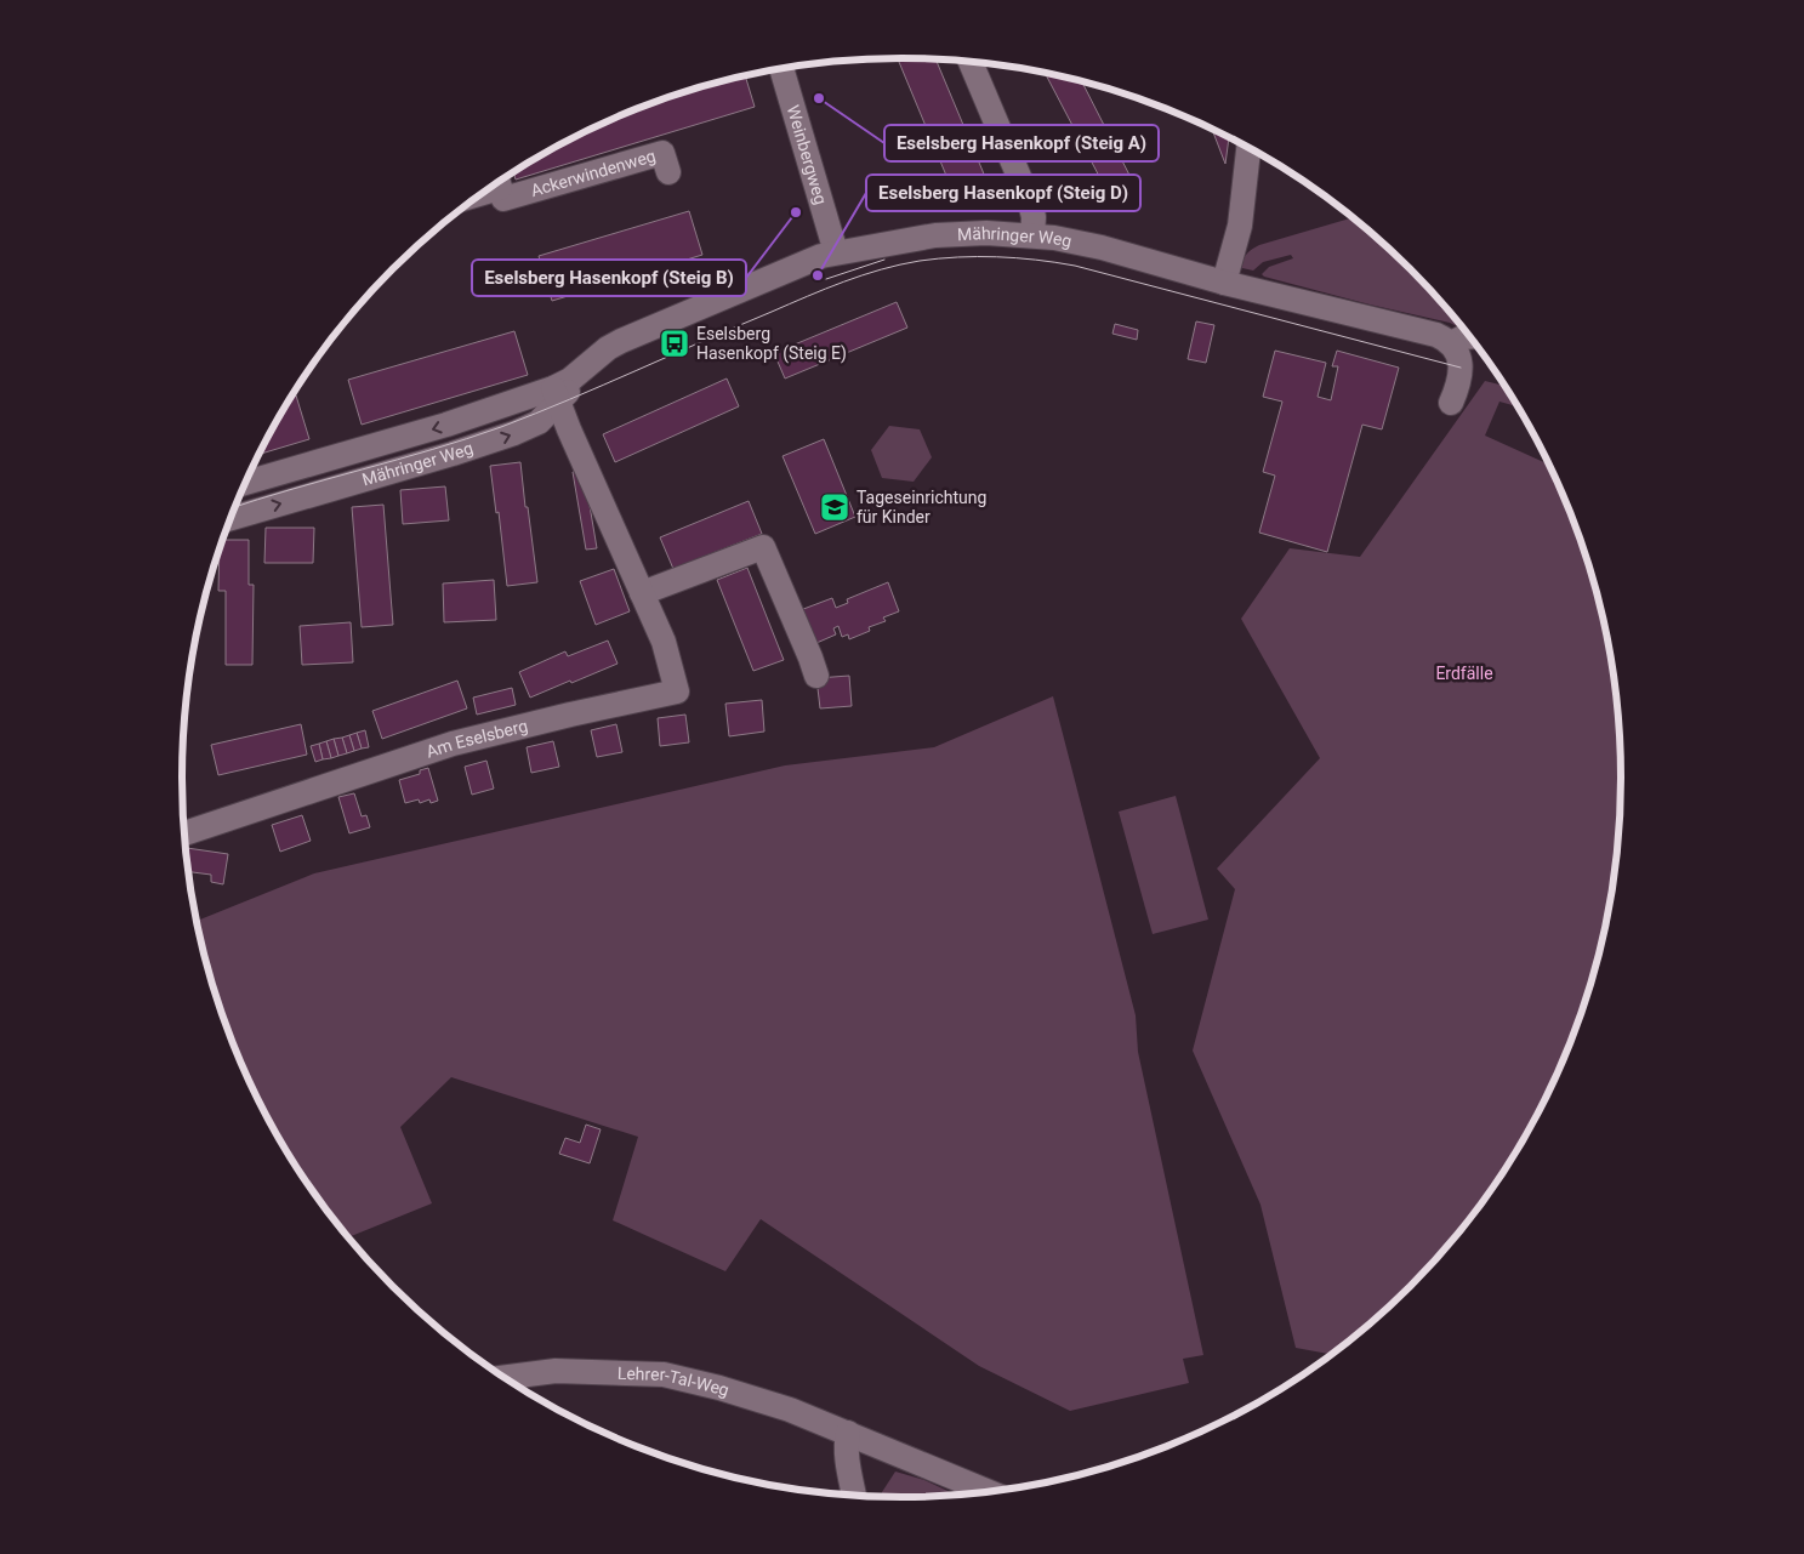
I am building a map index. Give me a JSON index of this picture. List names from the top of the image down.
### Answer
{
  "streets": {
    "street": [
      "Weinbergweg",
      "Ackerwindenweg",
      "Mähringer Weg",
      "Am Eselsberg",
      "Lehrer-Tal-Weg"
    ]
  },
  "crossings": [
    ["Weinbergweg", "Mähringer Weg"],
    ["Mähringer Weg", "Am Eselsberg"]
  ],
  "parks": ["Erdfälle"],
  "places": {
    "other": ["Eselsberg Hasenkopf (Steig A)", "Eselsberg Hasenkopf (Steig B)", "Eselsberg Hasenkopf (Steig D)"],
    "bus stop": ["Eselsberg Hasenkopf (Steig E)"],
    "school or university": ["Tageseinrichtung für Kinder"]
  }
}
